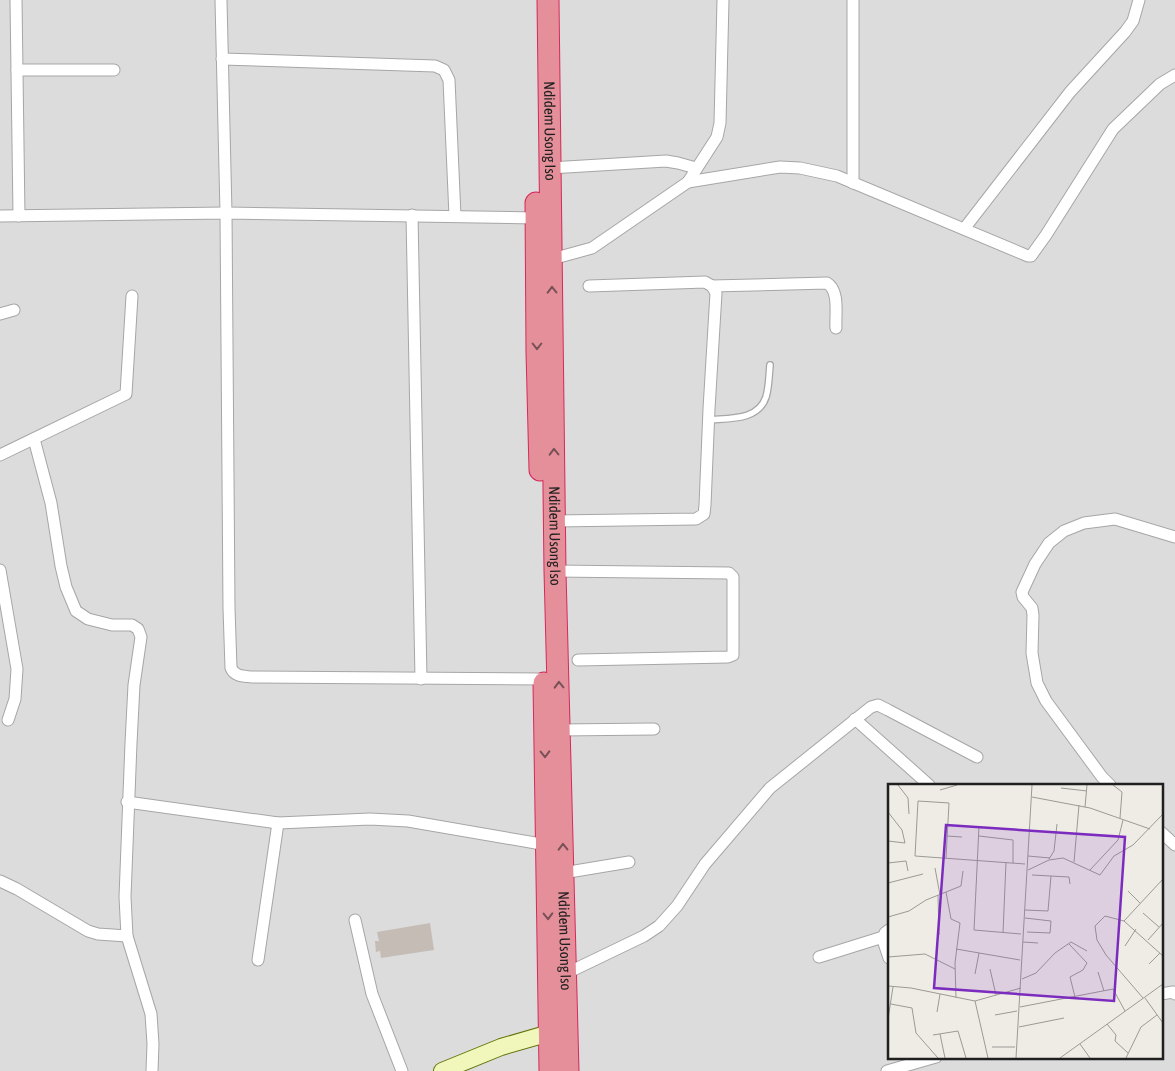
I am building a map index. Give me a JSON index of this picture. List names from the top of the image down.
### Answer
{
  "streets": {
    "highway": ["Ndidem Usong Iso"]
  }
}
